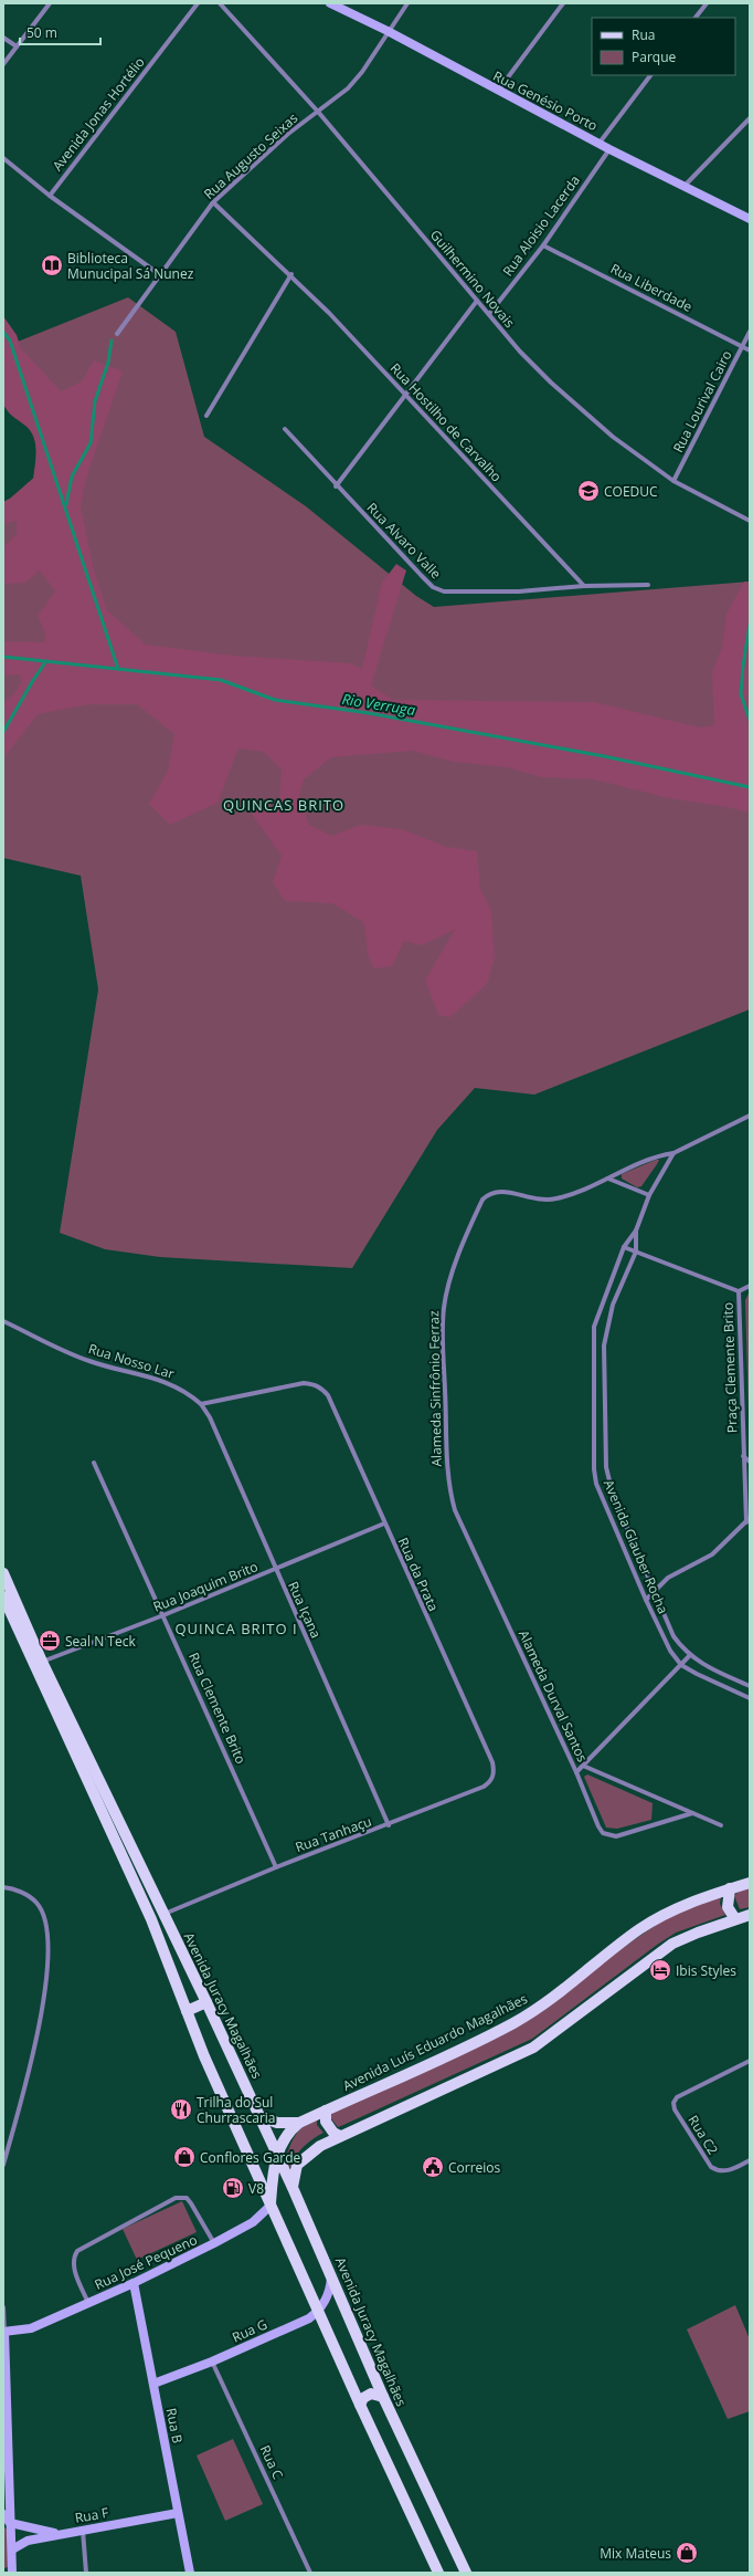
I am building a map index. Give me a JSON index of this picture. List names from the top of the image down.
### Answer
{
  "streets": {
    "main road": [
      "Rua Genésio Porto",
      "Avenida Juracy Magalhães",
      "Avenida Luís Eduardo Magalhães",
      "Rua José Pequeno",
      "Rua G",
      "Rua B",
      "Rua F"
    ],
    "street": [
      "Avenida Jonas Hortélio",
      "Rua Augusto Seixas",
      "Rua Aloisio Lacerda",
      "Guilhermino Novais",
      "Rua Liberdade",
      "Rua Lourival Cairo",
      "Rua Hostilho de Carvalho",
      "Rua Alvaro Valle",
      "Rua Nosso Lar",
      "Praça Clemente Brito",
      "Alameda Sinfrônio Ferraz",
      "Avenida Glauber Rocha",
      "Rua da Prata",
      "Rua Joaquim Brito",
      "Rua Içana",
      "Alameda Durval Santos",
      "Rua Clemente Brito",
      "Rua Tanhaçu",
      "Rua C2",
      "Rua C"
    ]
  },
  "crossings": [
    ["Rua Genésio Porto", "Rua Augusto Seixas"],
    ["Rua Genésio Porto", "Rua Aloisio Lacerda"],
    ["Rua Augusto Seixas", "Guilhermino Novais"],
    ["Rua Augusto Seixas", "Rua Hostilho de Carvalho"],
    ["Rua Aloisio Lacerda", "Guilhermino Novais"],
    ["Rua Aloisio Lacerda", "Rua Liberdade"],
    ["Guilhermino Novais", "Rua Lourival Cairo"],
    ["Rua Liberdade", "Rua Lourival Cairo"],
    ["Rua Hostilho de Carvalho", "Rua Alvaro Valle"],
    ["Rua Nosso Lar", "Rua da Prata"],
    ["Rua Nosso Lar", "Rua Içana"],
    ["Alameda Sinfrônio Ferraz", "Alameda Durval Santos"],
    ["Avenida Glauber Rocha", "Alameda Durval Santos"],
    ["Rua da Prata", "Rua Joaquim Brito"],
    ["Rua da Prata", "Rua Içana"],
    ["Rua da Prata", "Rua Tanhaçu"],
    ["Rua Joaquim Brito", "Rua Içana"],
    ["Rua Joaquim Brito", "Rua Clemente Brito"],
    ["Rua Joaquim Brito", "Avenida Juracy Magalhães"],
    ["Rua Içana", "Rua Tanhaçu"],
    ["Rua Clemente Brito", "Rua Tanhaçu"],
    ["Rua Tanhaçu", "Avenida Juracy Magalhães"],
    ["Avenida Juracy Magalhães", "Avenida Luís Eduardo Magalhães"],
    ["Avenida Juracy Magalhães", "Rua José Pequeno"],
    ["Avenida Juracy Magalhães", "Rua G"],
    ["Rua José Pequeno", "Rua B"],
    ["Rua G", "Rua B"],
    ["Rua G", "Rua C"],
    ["Rua B", "Rua F"]
  ],
  "districts": ["QUINCAS BRITO", "QUINCA BRITO I"],
  "water": ["Rio Verruga"],
  "places": {
    "library": ["Biblioteca Munucipal Sá Nunez"],
    "school or university": ["COEDUC"],
    "office": ["Seal N Teck"],
    "hotel": ["Ibis Styles"],
    "restaurant": ["Trilha do Sul Churrascaria"],
    "shop": ["Conflores Garde", "Mix Mateus"],
    "public building": ["Correios"],
    "fuel station": ["V8"]
  },
  "legend": ["Rua", "Parque"],
  "scale_bar": "50 m"
}
